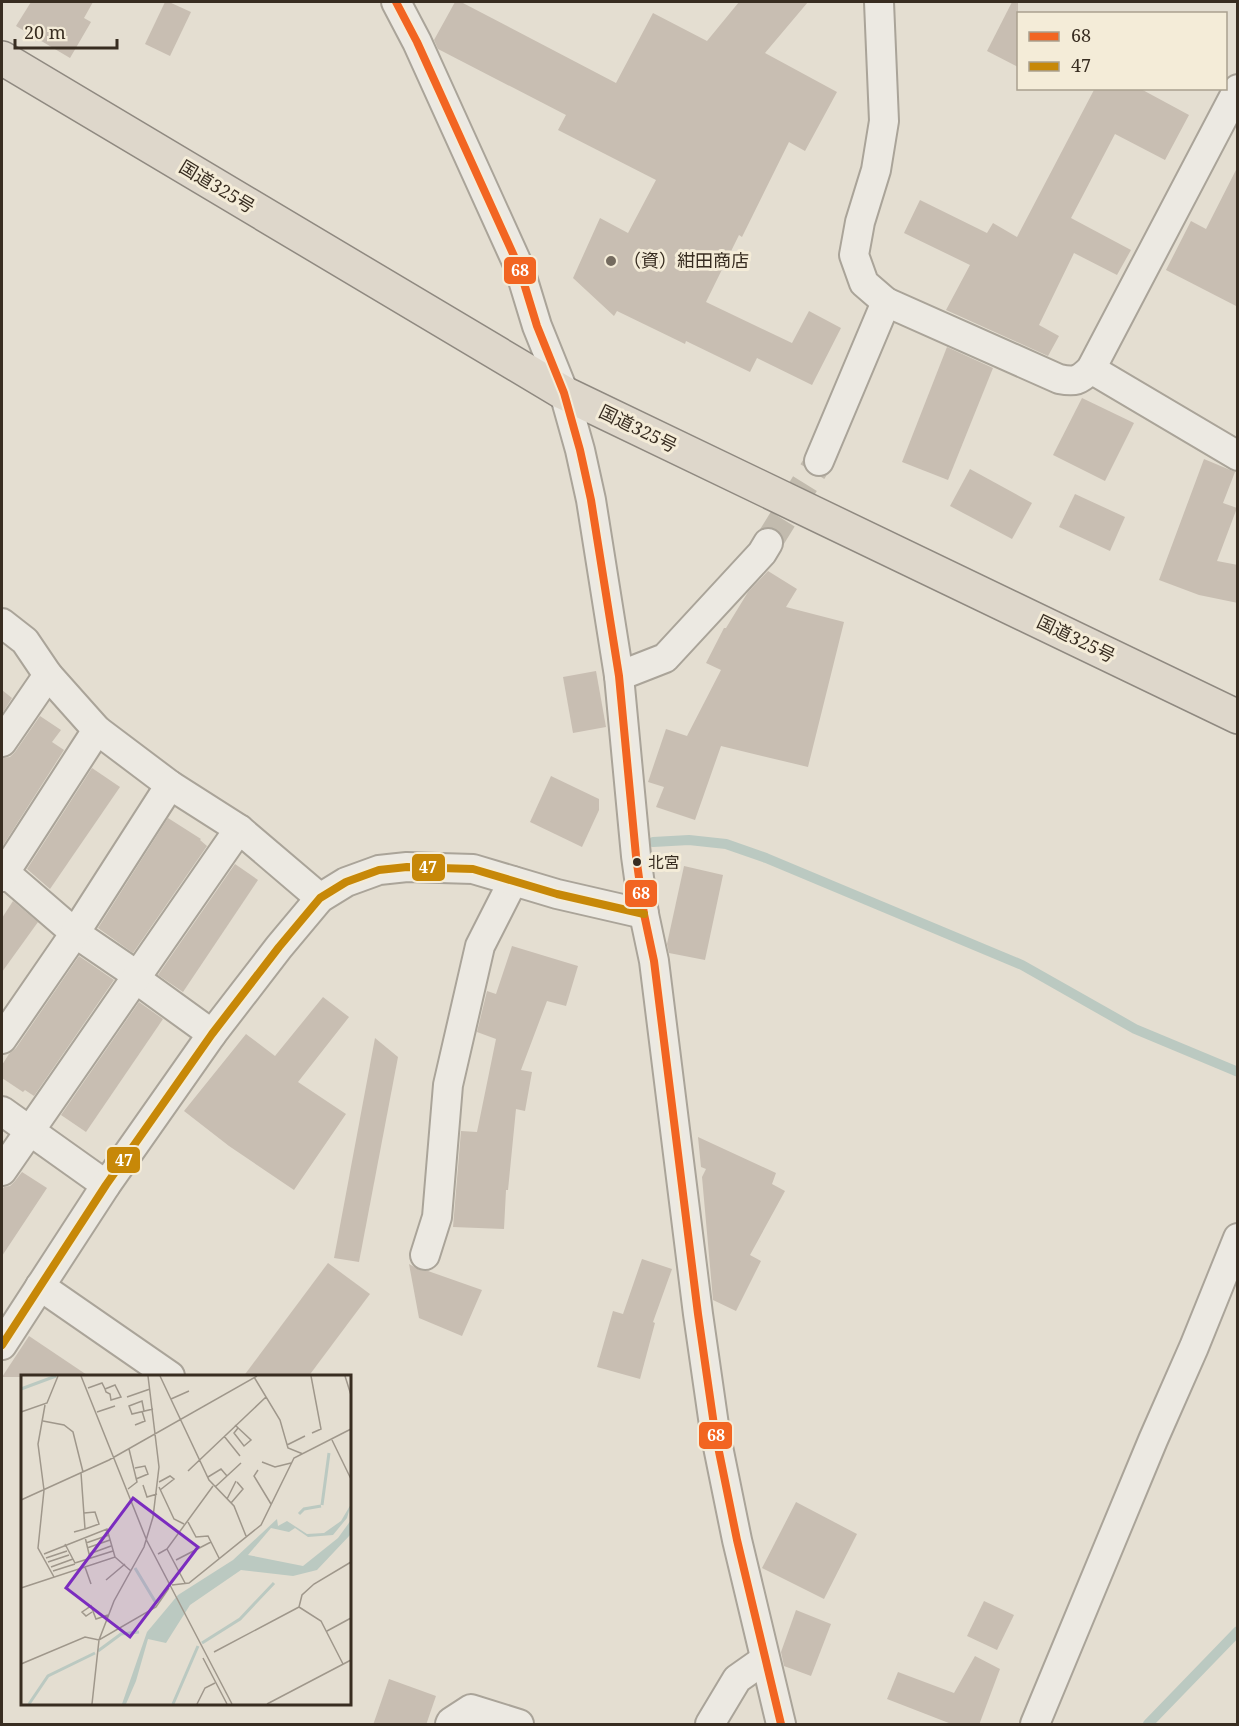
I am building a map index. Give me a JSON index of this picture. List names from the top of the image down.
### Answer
{
  "streets": {
    "highway": ["国道325号"]
  },
  "places": ["（資）紺田商店", "北宮"],
  "lines": ["transit line 68", "transit line 47"],
  "legend": ["68", "47"],
  "scale_bar": "20 m"
}
